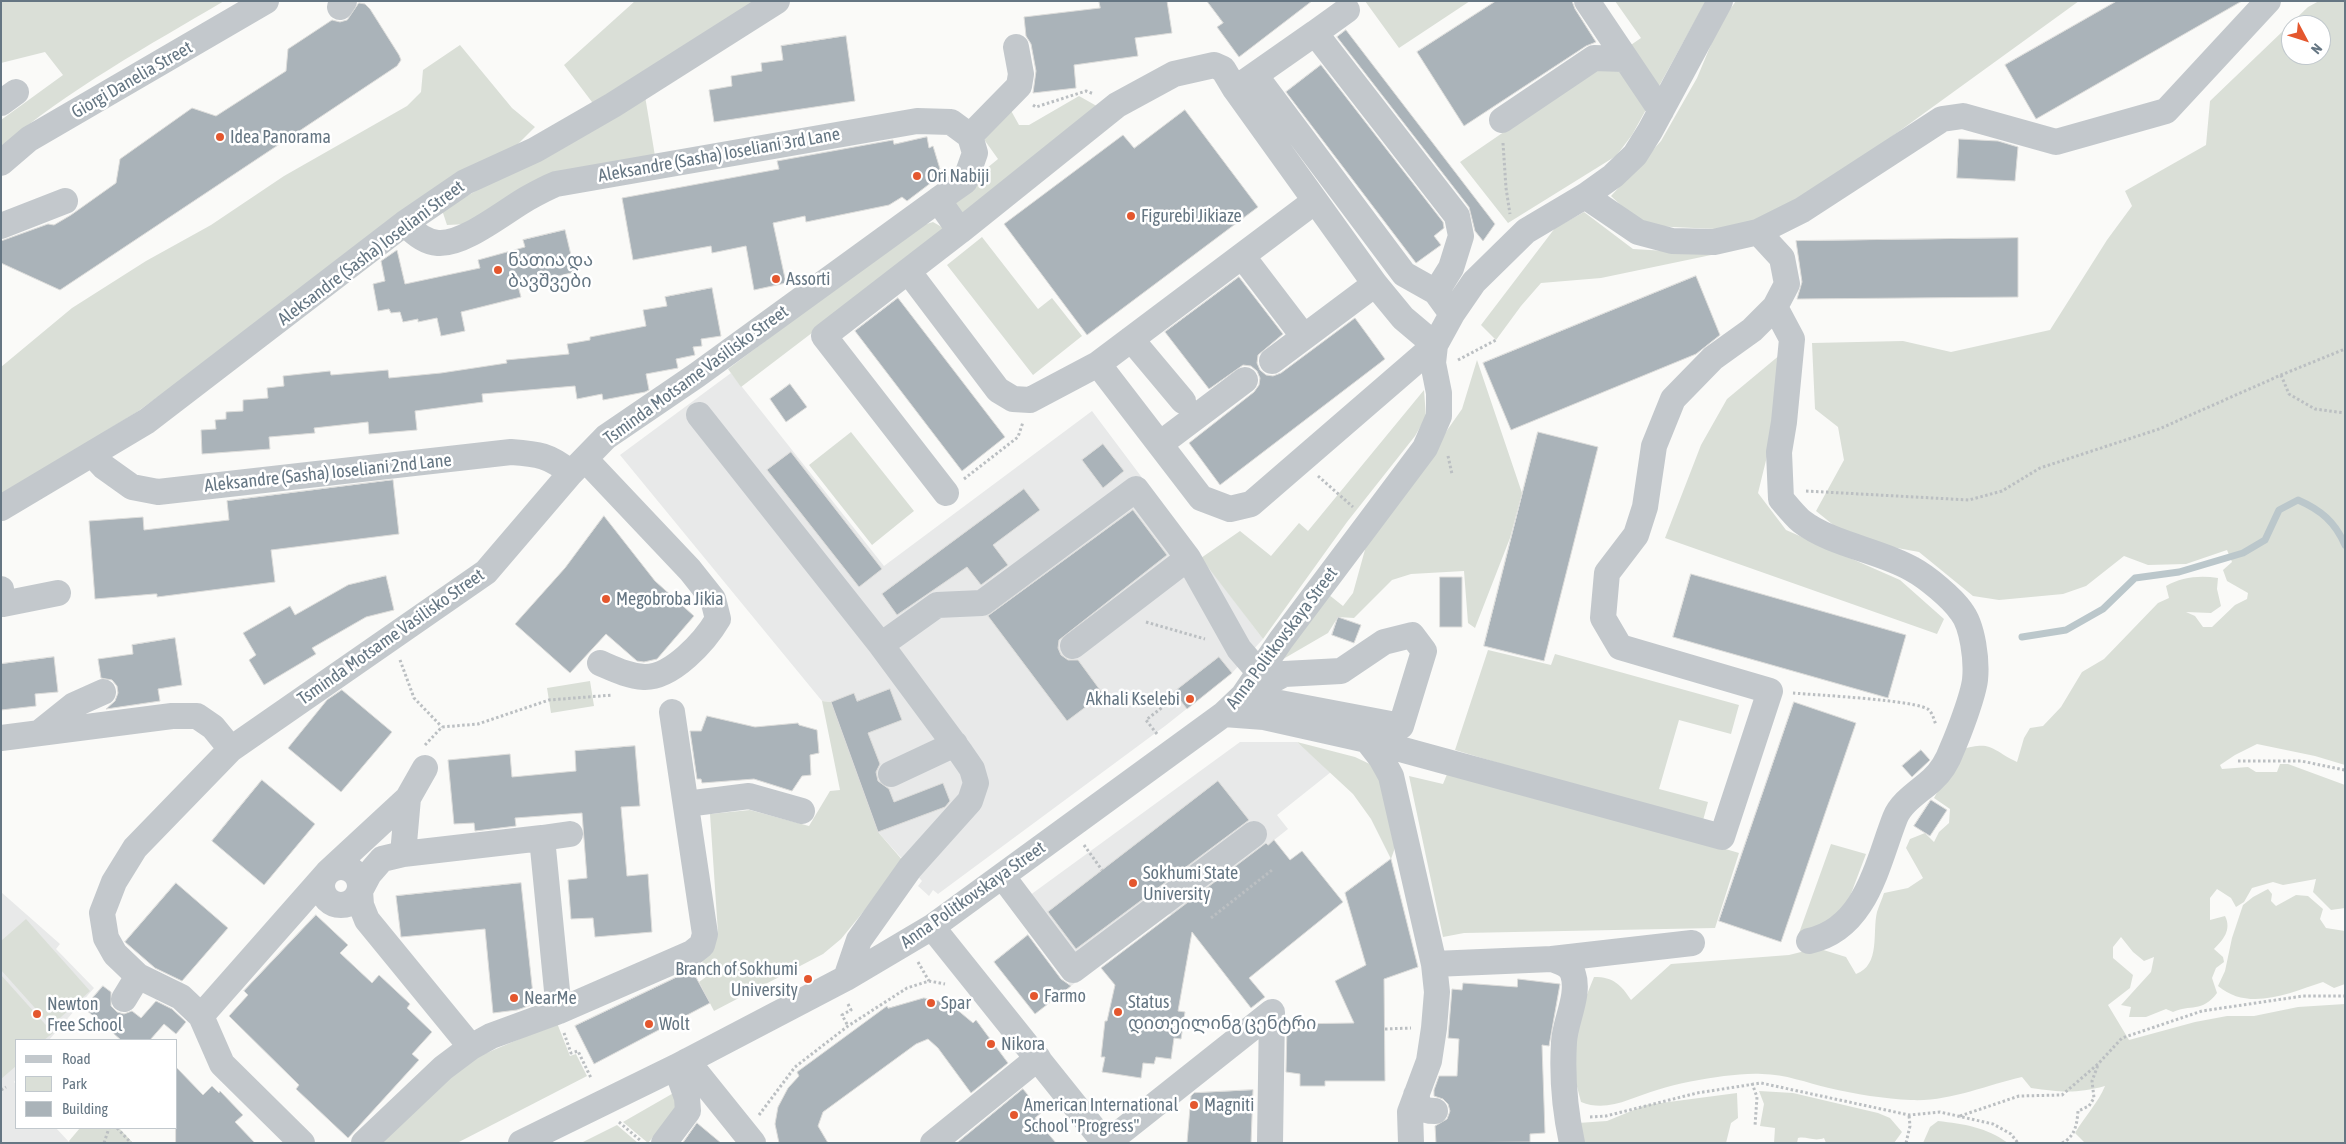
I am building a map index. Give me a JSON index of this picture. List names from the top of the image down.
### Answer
{
  "streets": {
    "street": [
      "Giorgi Danelia Street",
      "Aleksandre (Sasha) Ioseliani 3rd Lane",
      "Aleksandre (Sasha) Ioseliani Street",
      "Tsminda Motsame Vasilisko Street",
      "Aleksandre (Sasha) Ioseliani 2nd Lane",
      "Anna Politkovskaya Street"
    ]
  },
  "crossings": [
    ["Aleksandre (Sasha) Ioseliani 3rd Lane", "Aleksandre (Sasha) Ioseliani Street"],
    ["Aleksandre (Sasha) Ioseliani Street", "Aleksandre (Sasha) Ioseliani 2nd Lane"],
    ["Tsminda Motsame Vasilisko Street", "Aleksandre (Sasha) Ioseliani 2nd Lane"]
  ],
  "places": [
    "Idea Panorama",
    "Ori Nabiji",
    "Figurebi Jikiaze",
    "ნათია და ბავშვები",
    "Assorti",
    "Megobroba Jikia",
    "Akhali Kselebi",
    "Sokhumi State University",
    "Branch of Sokhumi University",
    "Farmo",
    "NearMe",
    "Spar",
    "Status დითეილინგ ცენტრი",
    "Newton Free School",
    "Wolt",
    "Nikora",
    "Magniti",
    "American International School \"Progress\""
  ],
  "legend": ["Road", "Park", "Building"],
  "north": "bottom right"
}
